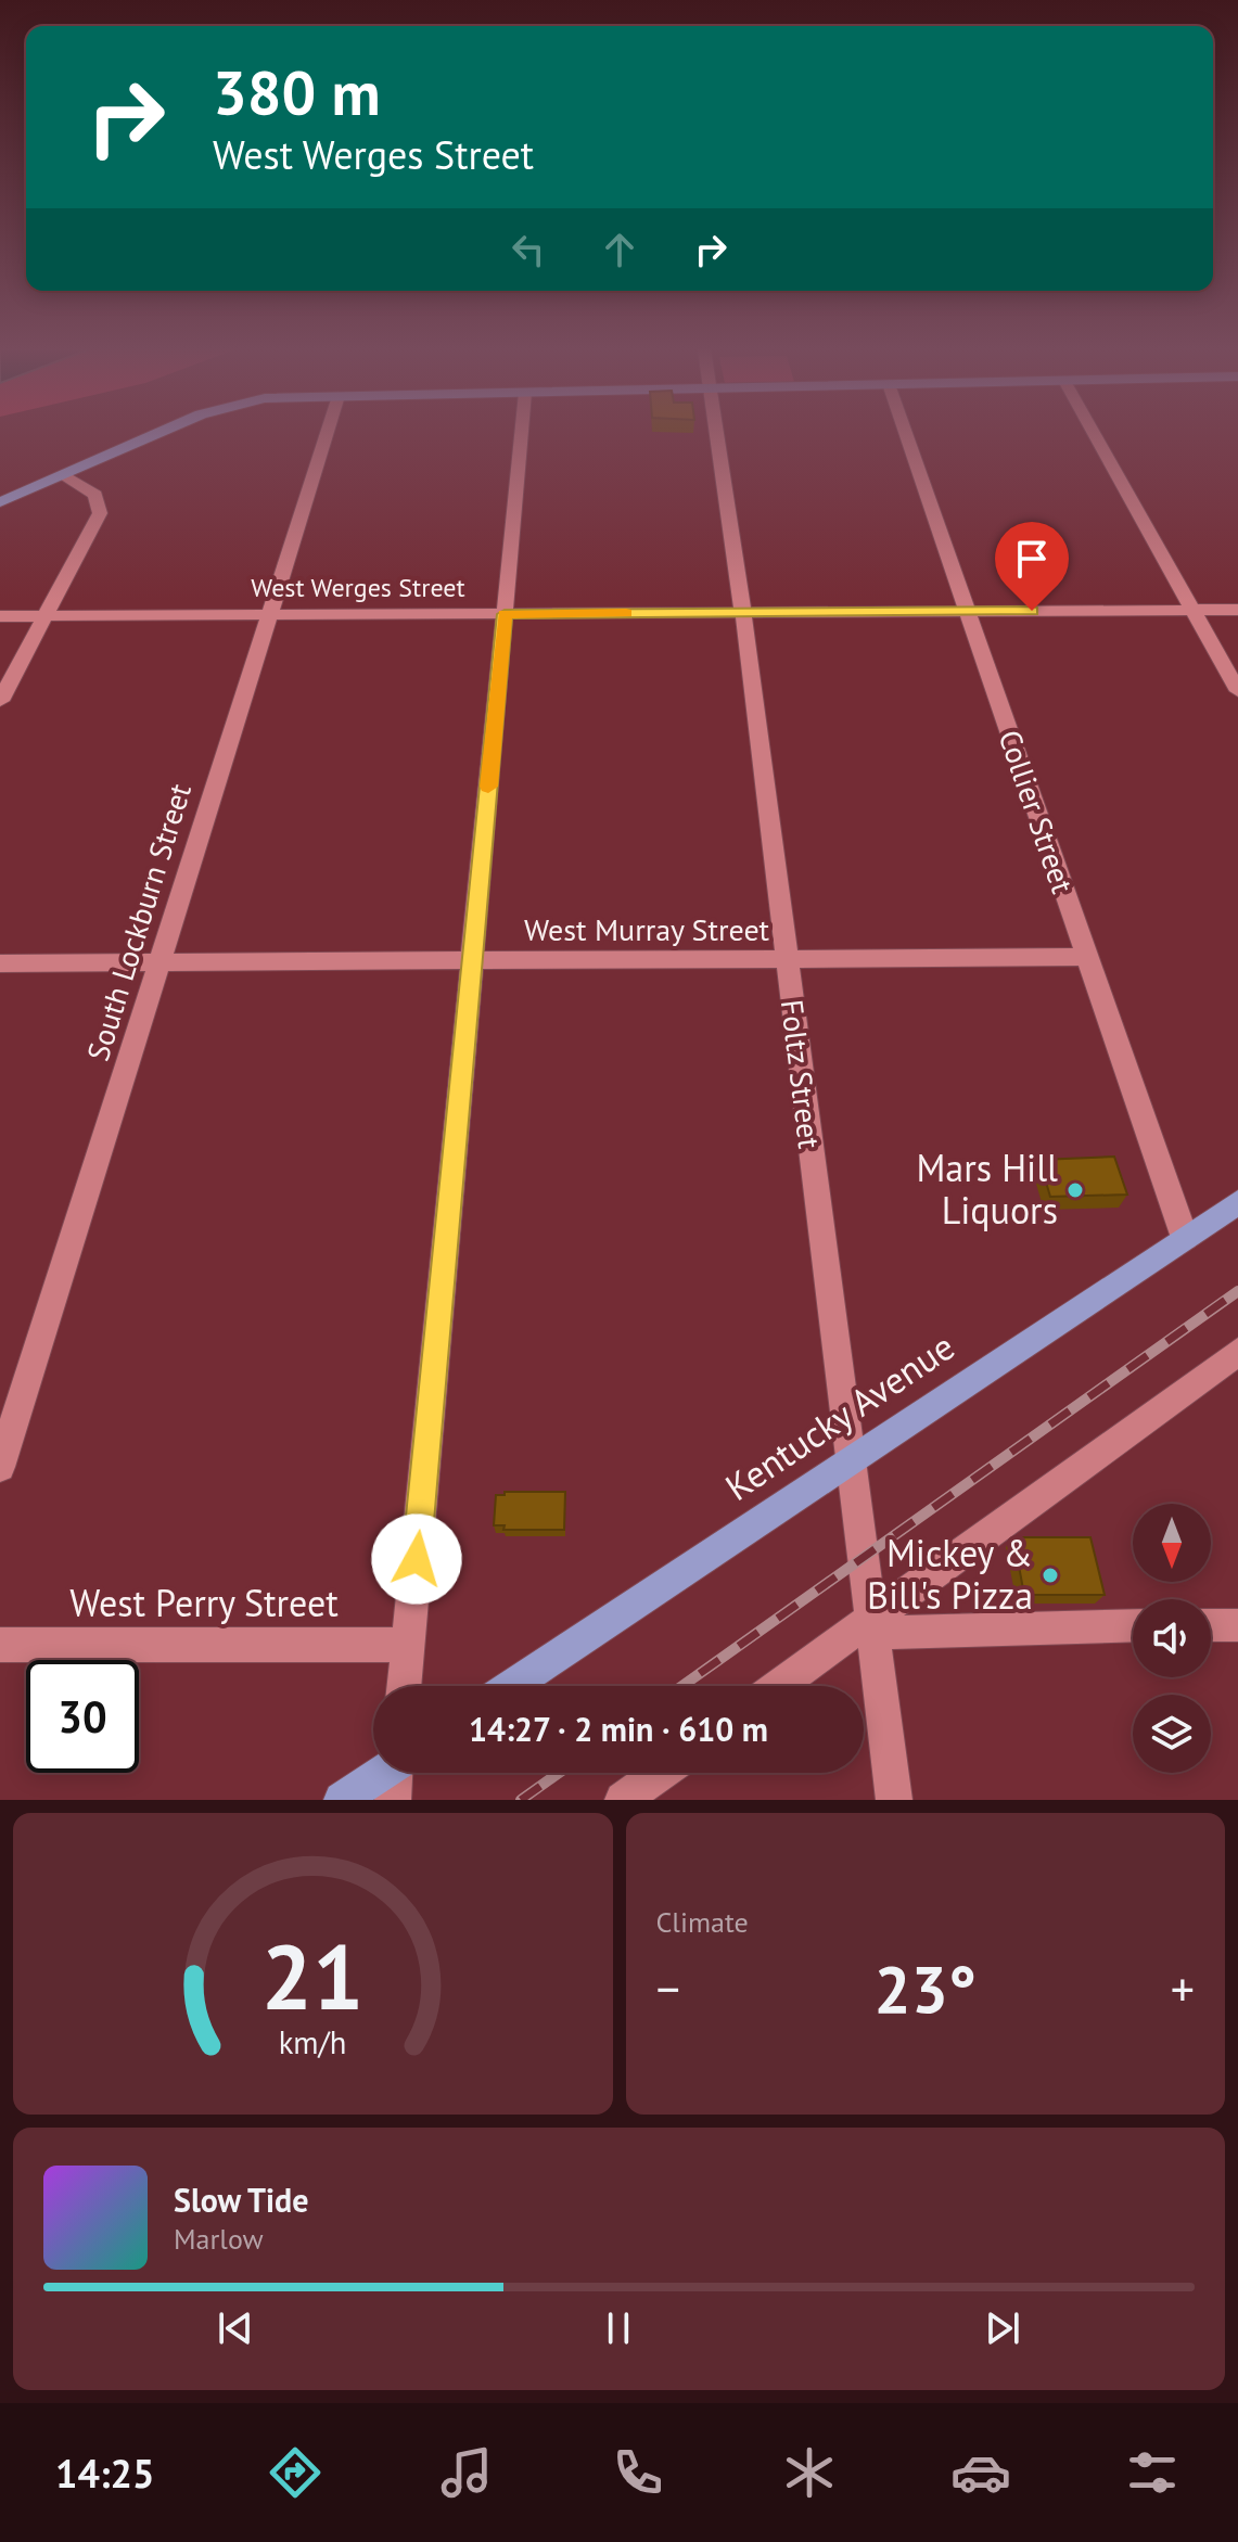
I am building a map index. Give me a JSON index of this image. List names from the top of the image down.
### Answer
{
  "streets": {
    "main road": ["Kentucky Avenue"],
    "street": [
      "West Werges Street",
      "Collier Street",
      "South Lockburn Street",
      "West Murray Street",
      "Foltz Street",
      "West Perry Street"
    ]
  },
  "crossings": [
    ["West Werges Street", "Collier Street"],
    ["West Werges Street", "South Lockburn Street"],
    ["West Werges Street", "Foltz Street"],
    ["Collier Street", "West Murray Street"],
    ["Collier Street", "Kentucky Avenue"],
    ["South Lockburn Street", "West Murray Street"],
    ["West Murray Street", "Foltz Street"],
    ["Foltz Street", "Kentucky Avenue"]
  ],
  "places": ["Mars Hill Liquors", "Mickey & Bill's Pizza"],
  "north": "bottom",
  "page": {
    "turn": ["380 m", "West Werges Street"],
    "limit": "30",
    "trip": "14:27 · 2 min · 610 m",
    "tile": "Climate",
    "heat": ["−", "23°", "+"],
    "song": ["Slow Tide", "Marlow"],
    "tabs": "14:25",
    "gauge": ["21", "km/h"]
  }
}
